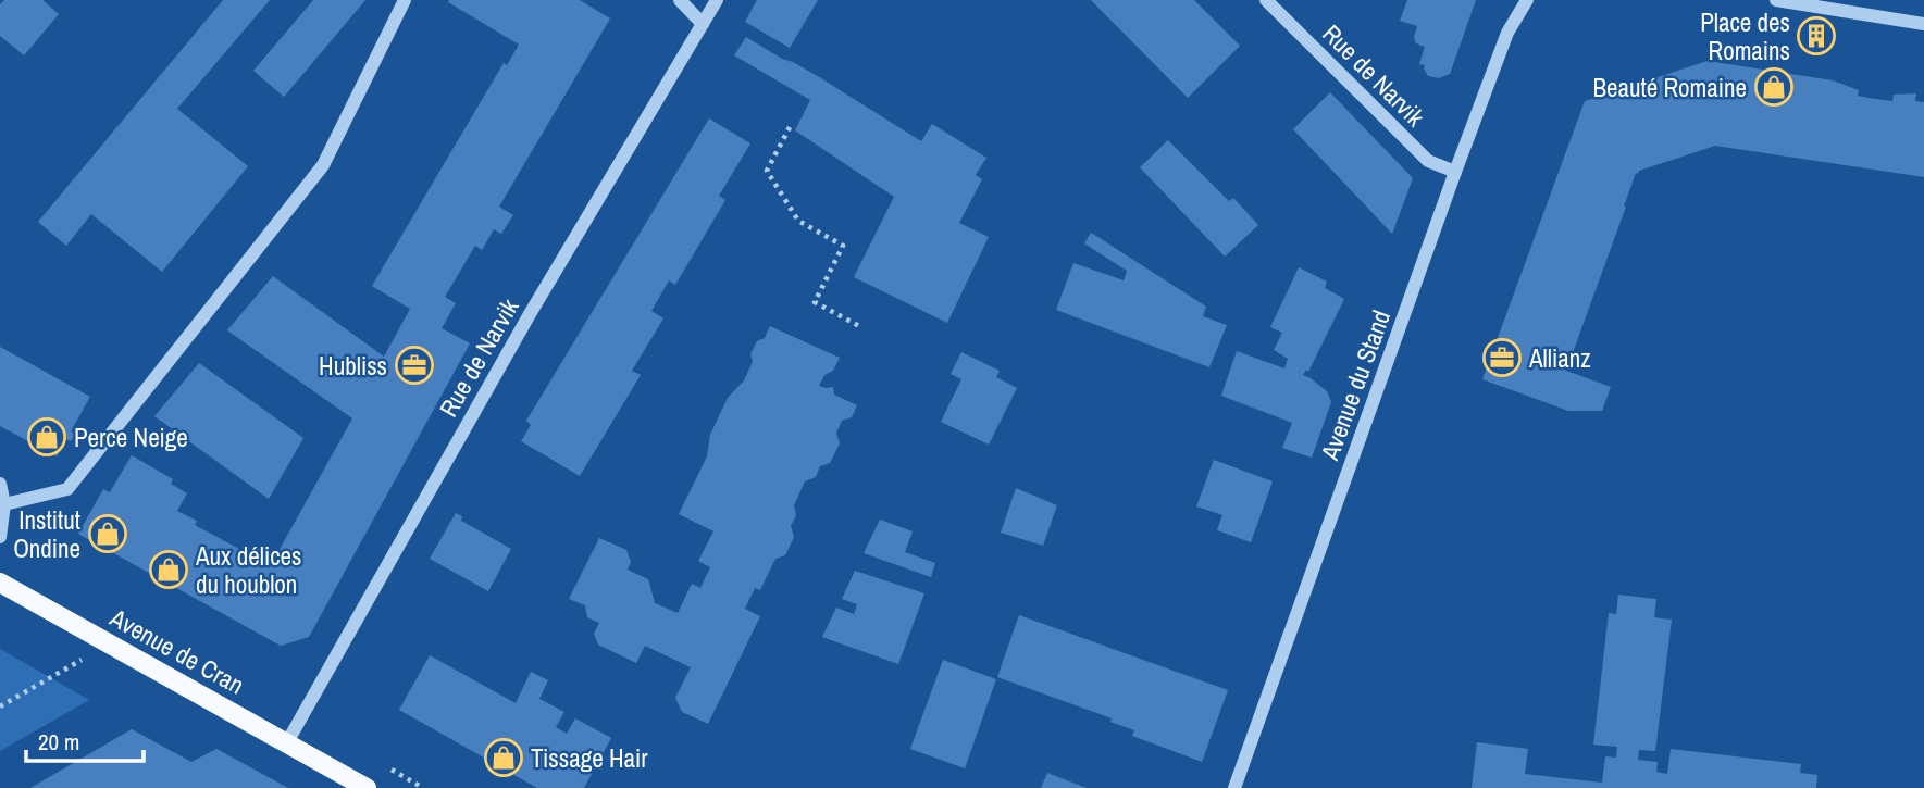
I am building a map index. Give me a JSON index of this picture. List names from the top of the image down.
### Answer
{
  "streets": {
    "main road": ["Avenue de Cran"],
    "street": ["Rue de Narvik", "Avenue du Stand"]
  },
  "crossings": [
    ["Rue de Narvik", "Avenue du Stand"],
    ["Rue de Narvik", "Avenue de Cran"]
  ],
  "places": {
    "building": ["Place des Romains"],
    "shop": [
      "Beauté Romaine",
      "Perce Neige",
      "Institut Ondine",
      "Aux délices du houblon",
      "Tissage Hair"
    ],
    "office": ["Allianz", "Hubliss"]
  },
  "scale_bar": "20 m"
}
